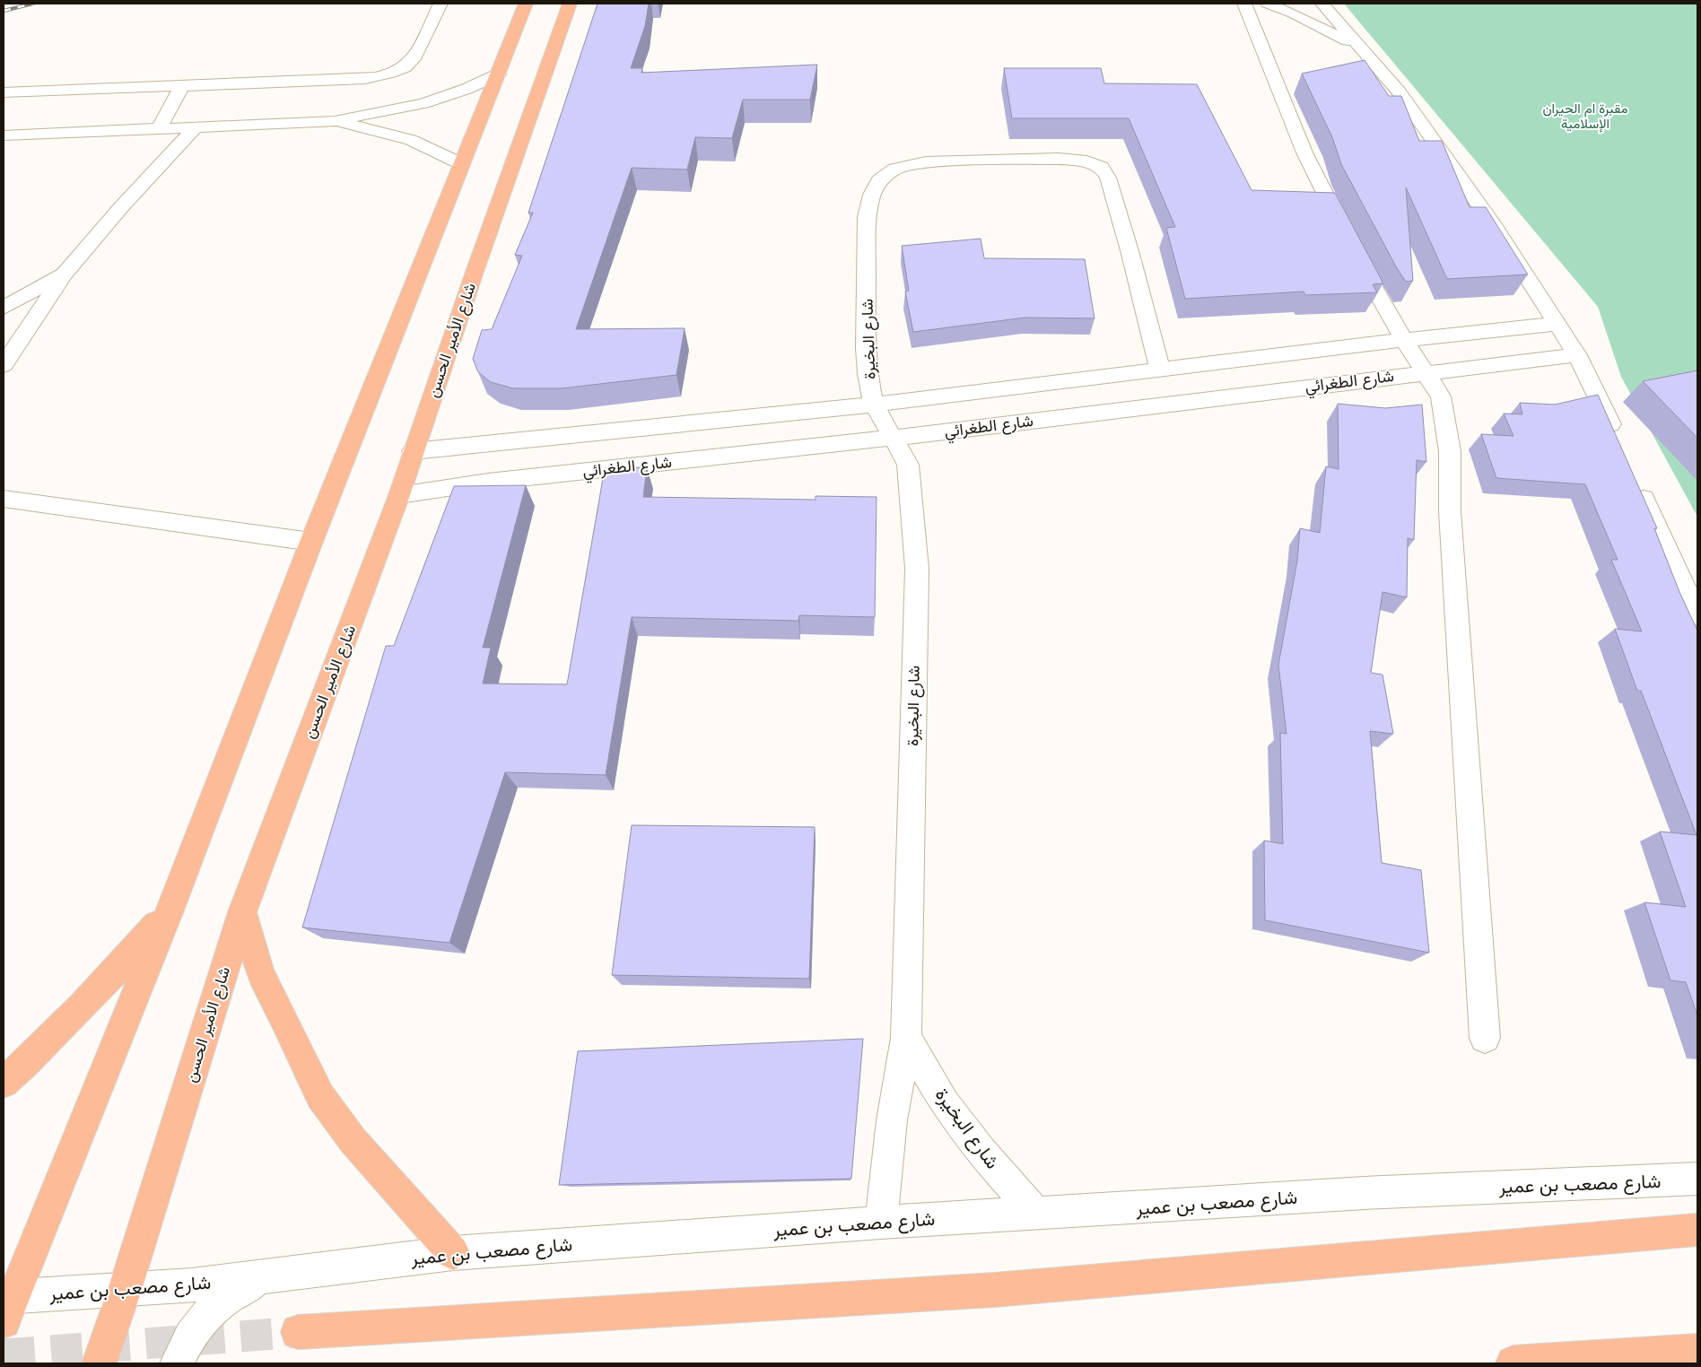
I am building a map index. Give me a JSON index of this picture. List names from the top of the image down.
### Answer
{
  "streets": {
    "highway": ["شارع الأمير الحسن"],
    "street": ["شارع البخيرة", "شارع الطغرائي", "شارع مصعب بن عمير"]
  },
  "crossings": [
    ["شارع البخيرة", "شارع الطغرائي"],
    ["شارع البخيرة", "شارع مصعب بن عمير"],
    ["شارع الأمير الحسن", "شارع الطغرائي"],
    ["شارع الأمير الحسن", "شارع مصعب بن عمير"]
  ],
  "parks": ["مقبرة ام الحيران الإسلامية"]
}
